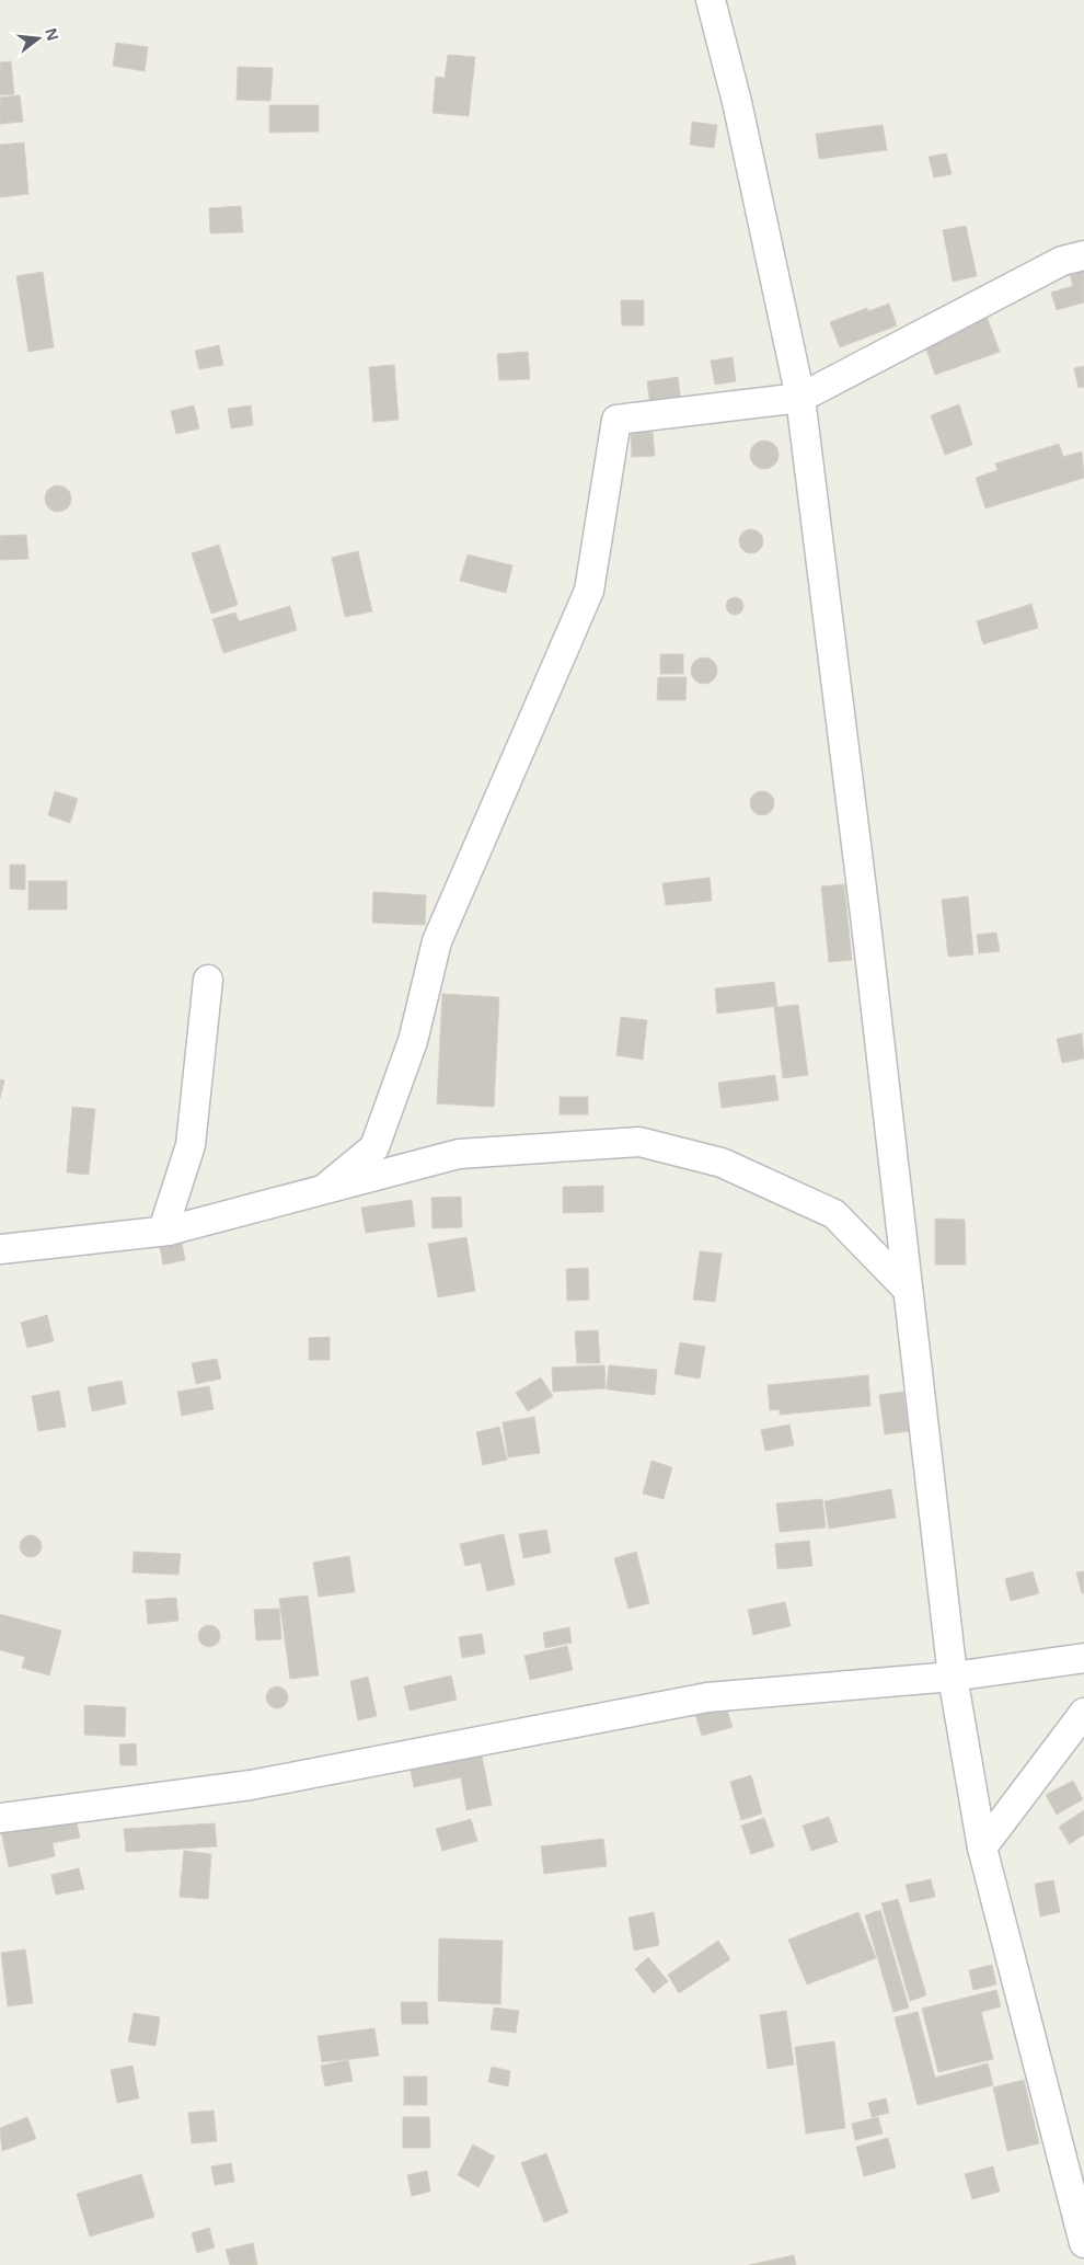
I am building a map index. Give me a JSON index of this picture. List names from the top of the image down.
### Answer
{
  "north": "right"
}
